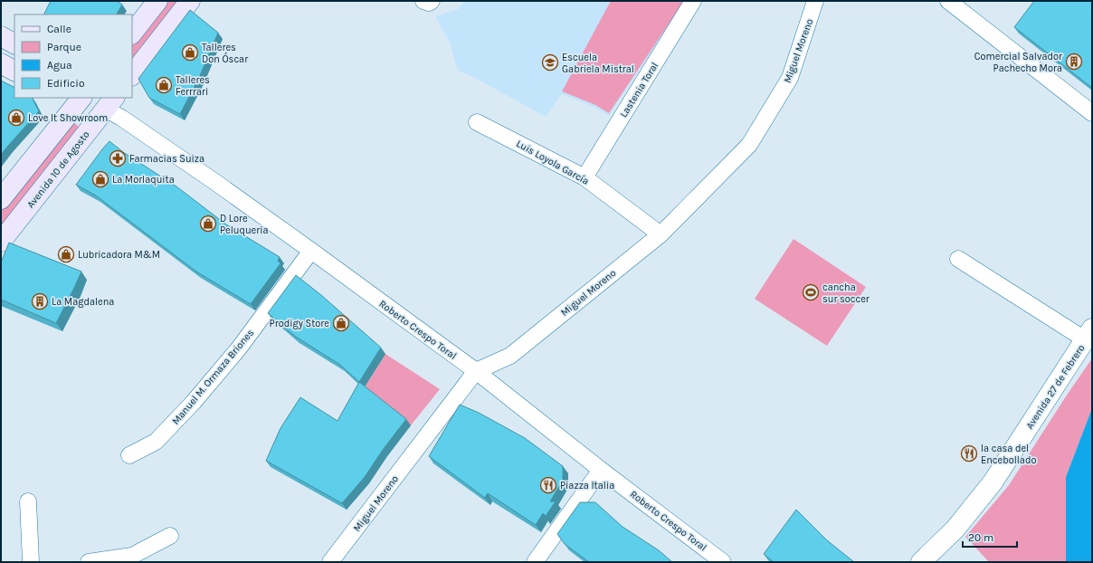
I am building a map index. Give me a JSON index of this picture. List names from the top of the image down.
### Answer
{
  "streets": {
    "main road": ["Avenida 10 de Agosto", "Roberto Crespo Toral"],
    "street": [
      "Miguel Moreno",
      "Lastenia Toral",
      "Luis Loyola García",
      "Manuel M. Ormaza Briones",
      "Avenida 27 de Febrero"
    ]
  },
  "crossings": [
    ["Miguel Moreno", "Luis Loyola García"],
    ["Miguel Moreno", "Roberto Crespo Toral"],
    ["Lastenia Toral", "Luis Loyola García"],
    ["Avenida 10 de Agosto", "Roberto Crespo Toral"],
    ["Roberto Crespo Toral", "Manuel M. Ormaza Briones"]
  ],
  "places": {
    "shop": [
      "Talleres Don Óscar",
      "Talleres Ferrrari",
      "Love It Showroom",
      "La Morlaquita",
      "D Lore Peluqueria",
      "Lubricadora M&M",
      "Prodigy Store"
    ],
    "building": ["Comercial Salvador Pachecho Mora", "La Magdalena"],
    "school or university": ["Escuela Gabriela Mistral"],
    "pharmacy": ["Farmacias Suiza"],
    "sports": ["cancha sur soccer"],
    "restaurant": ["la casa del Encebollado", "Piazza Italia"]
  },
  "legend": [
    "Calle",
    "Parque",
    "Agua",
    "Edificio"
  ],
  "scale_bar": "20 m"
}
